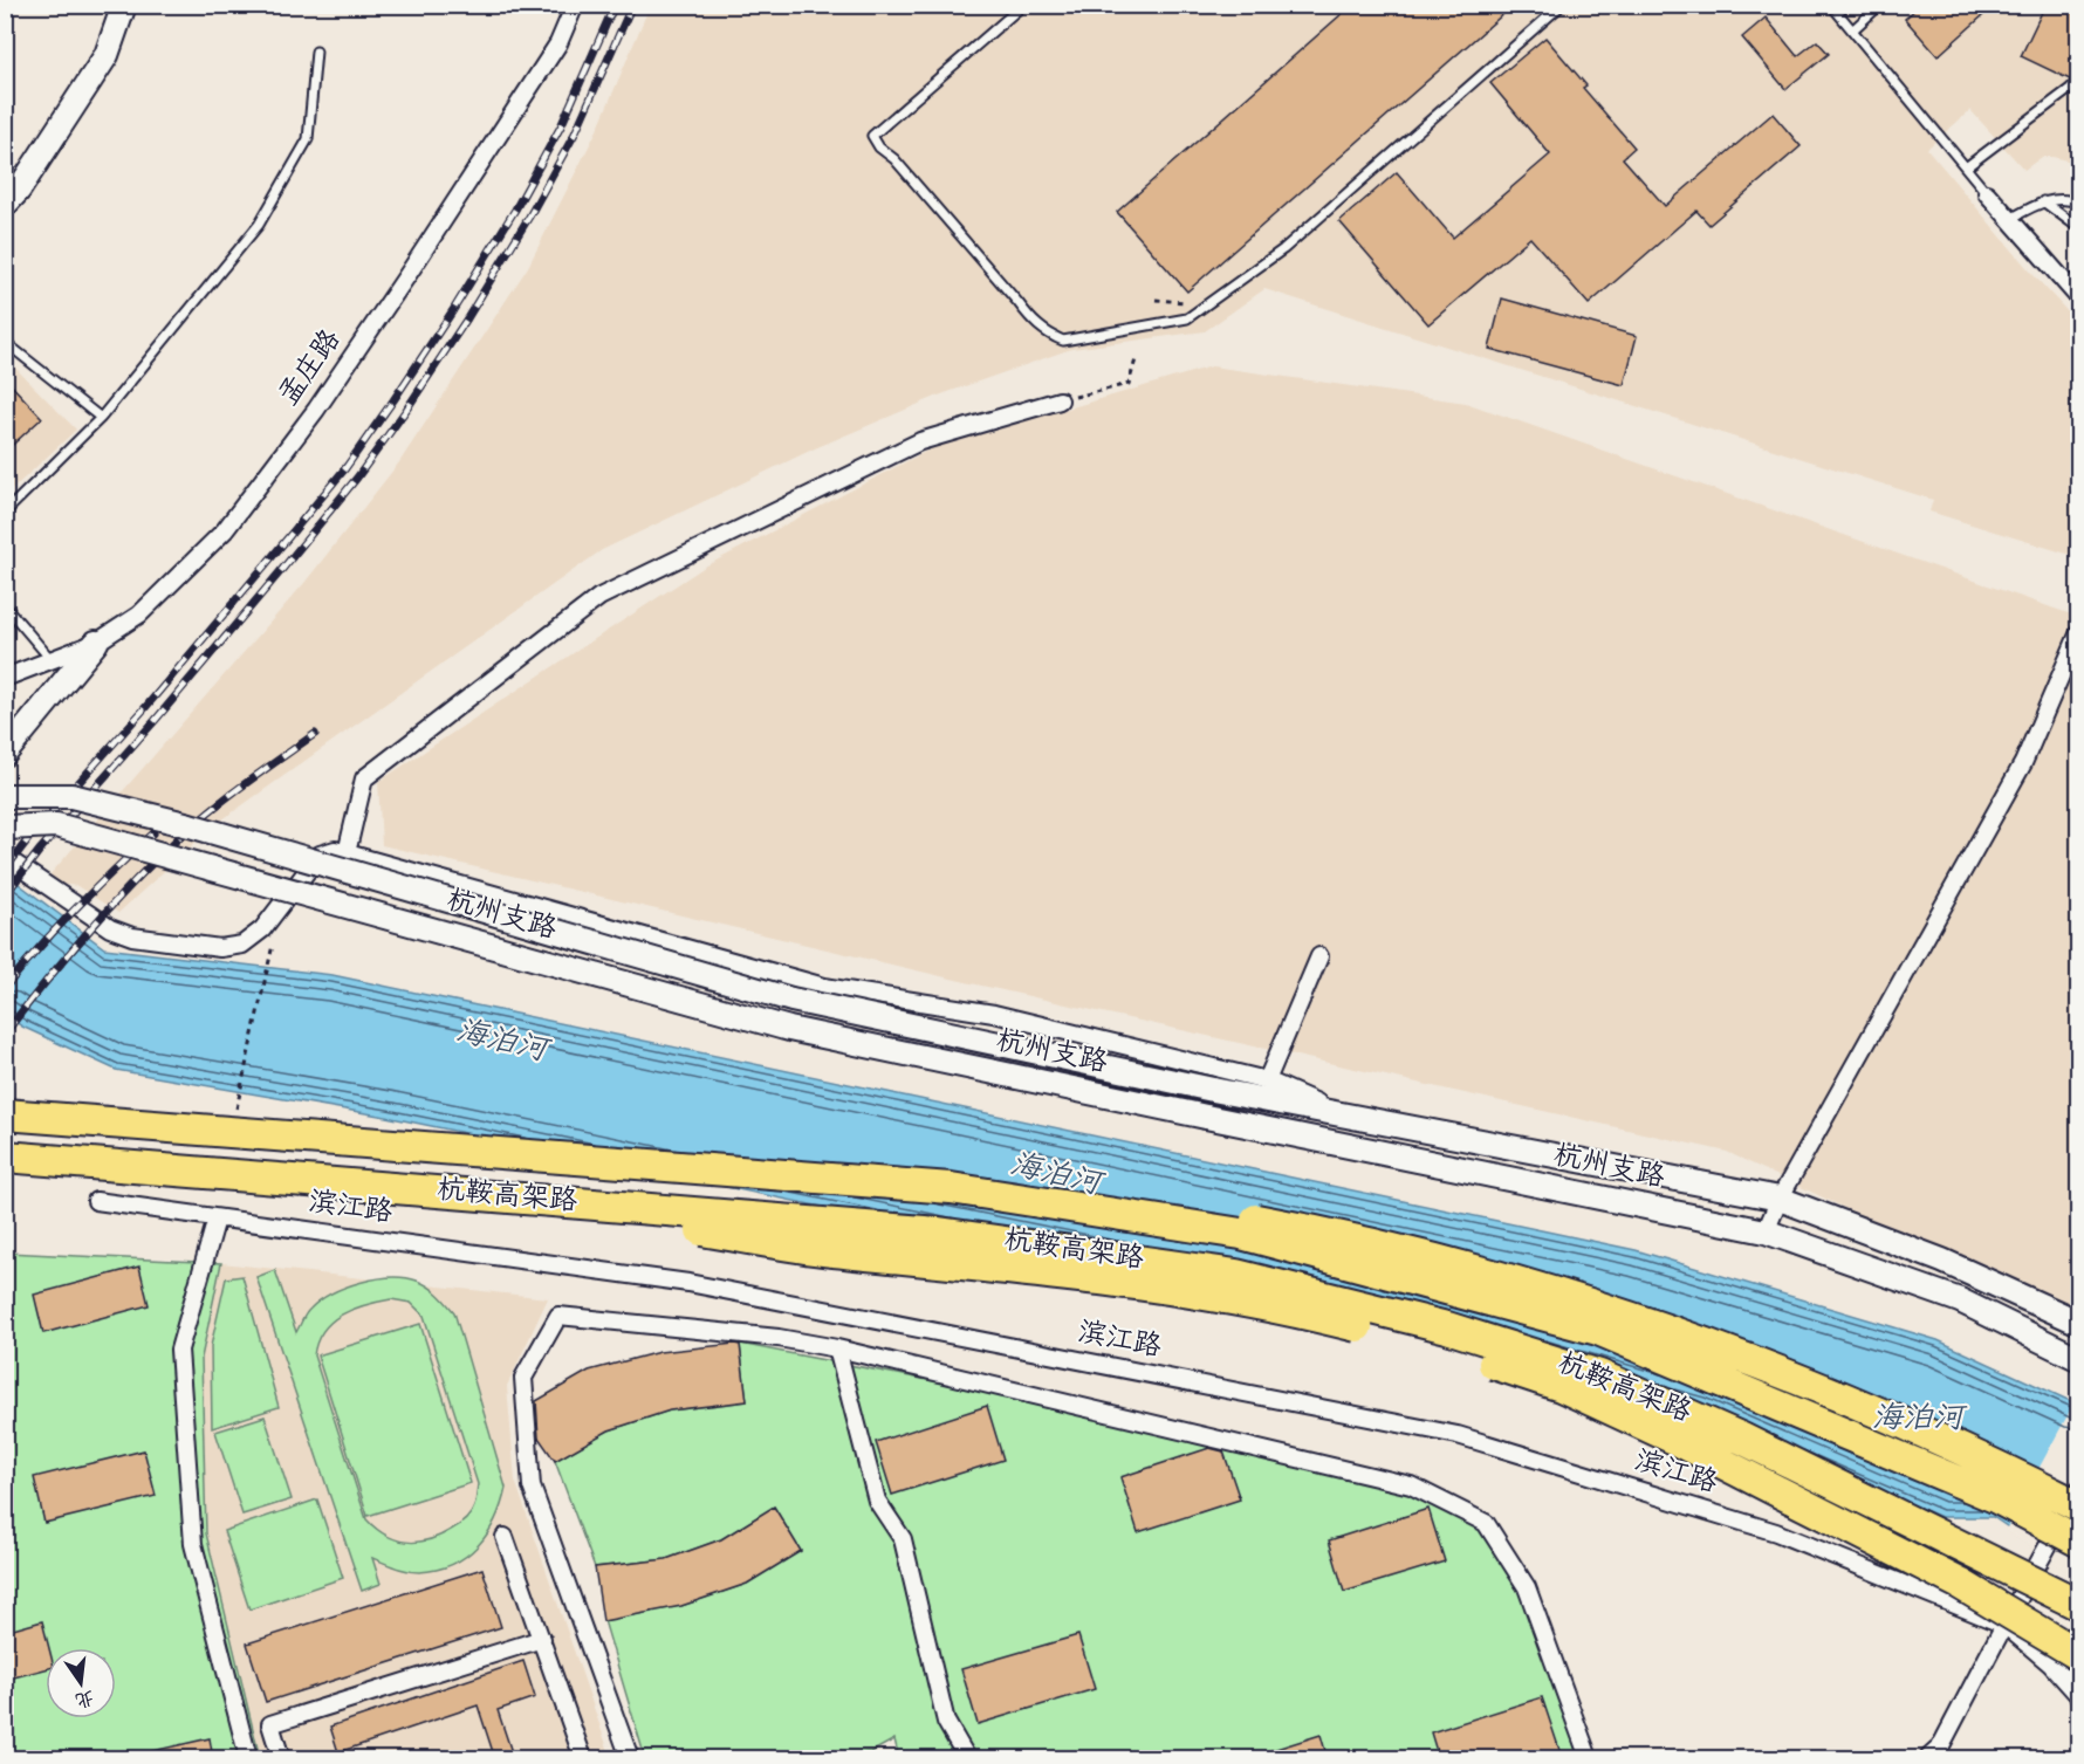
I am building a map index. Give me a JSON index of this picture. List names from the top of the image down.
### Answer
{
  "streets": {
    "highway": ["杭鞍高架路"],
    "main road": ["杭州支路"],
    "street": ["孟庄路", "滨江路"]
  },
  "water": ["海泊河"],
  "north": "bottom"
}
